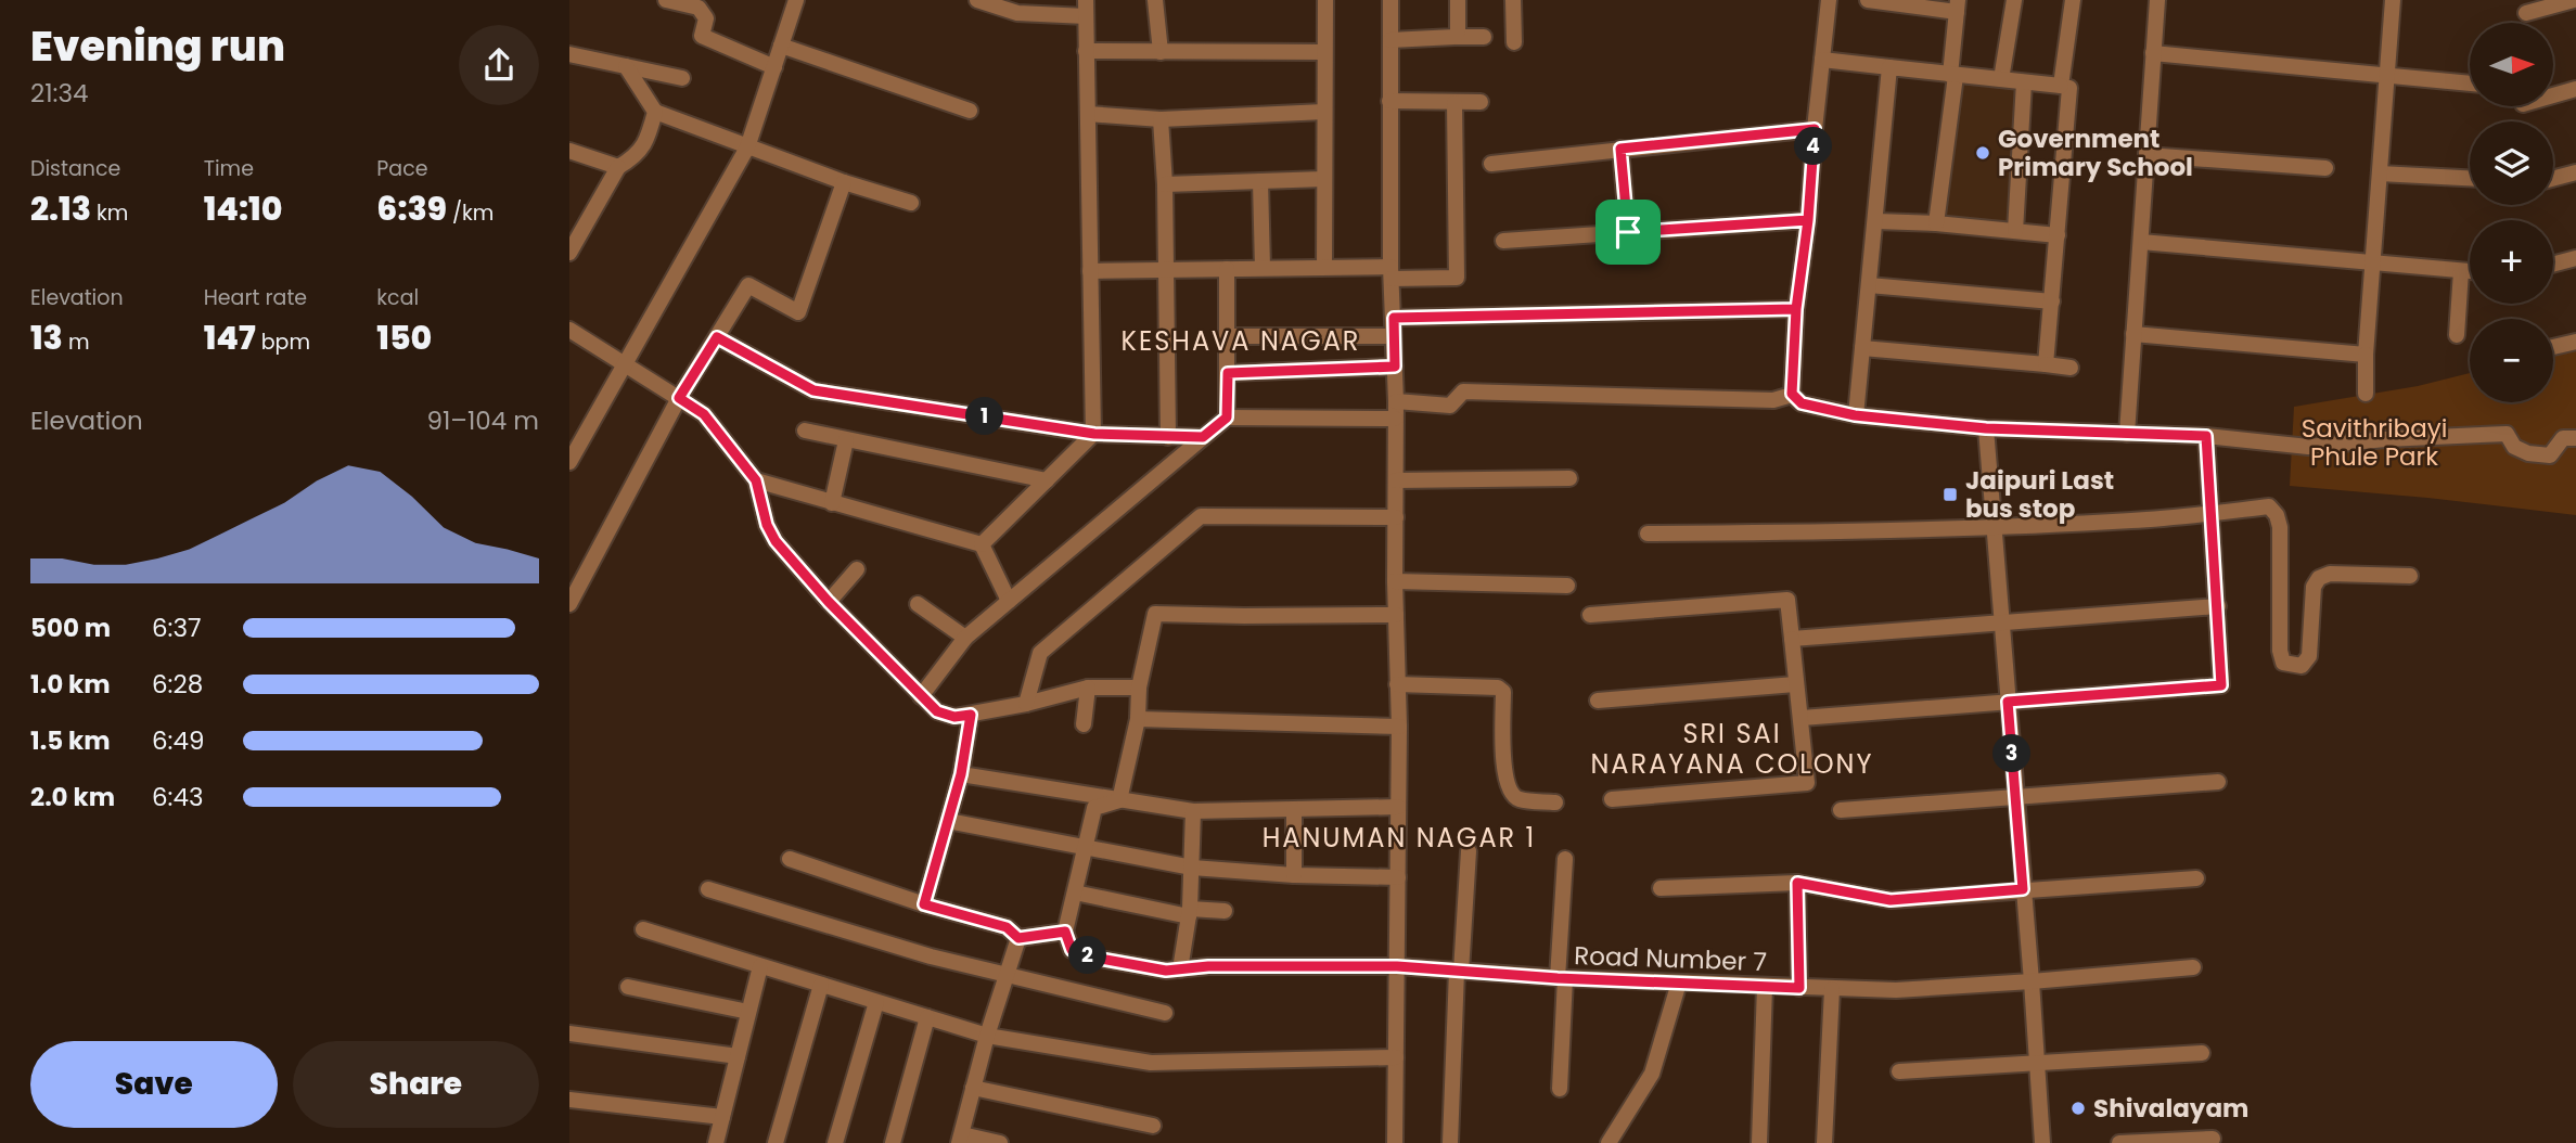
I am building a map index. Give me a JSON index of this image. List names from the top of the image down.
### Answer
{
  "streets": {
    "street": ["Road Number 7"]
  },
  "districts": ["KESHAVA NAGAR", "SRI SAI NARAYANA COLONY", "HANUMAN NAGAR 1"],
  "parks": ["Savithribayi Phule Park"],
  "places": {
    "other": ["Government Primary School", "Shivalayam"],
    "transit": ["Jaipuri Last bus stop"]
  },
  "north": "right",
  "page": {
    "heading": ["Evening run", "21:34"],
    "map_buttons": ["+", "−"],
    "pins": [
      "4",
      "1",
      "3",
      "2"
    ],
    "stats": [
      ["Distance", "2.13 km"],
      ["Time", "14:10"],
      ["Pace", "6:39 /km"],
      ["Elevation", "13 m"],
      ["Heart rate", "147 bpm"],
      ["kcal", "150"]
    ],
    "chart": ["Elevation", "91–104 m"],
    "list": [
      {
        "name": "500 m",
        "note": "6:37"
      },
      {
        "name": "1.0 km",
        "note": "6:28"
      },
      {
        "name": "1.5 km",
        "note": "6:49"
      },
      {
        "name": "2.0 km",
        "note": "6:43"
      }
    ],
    "buttons": ["Save", "Share"]
  }
}
